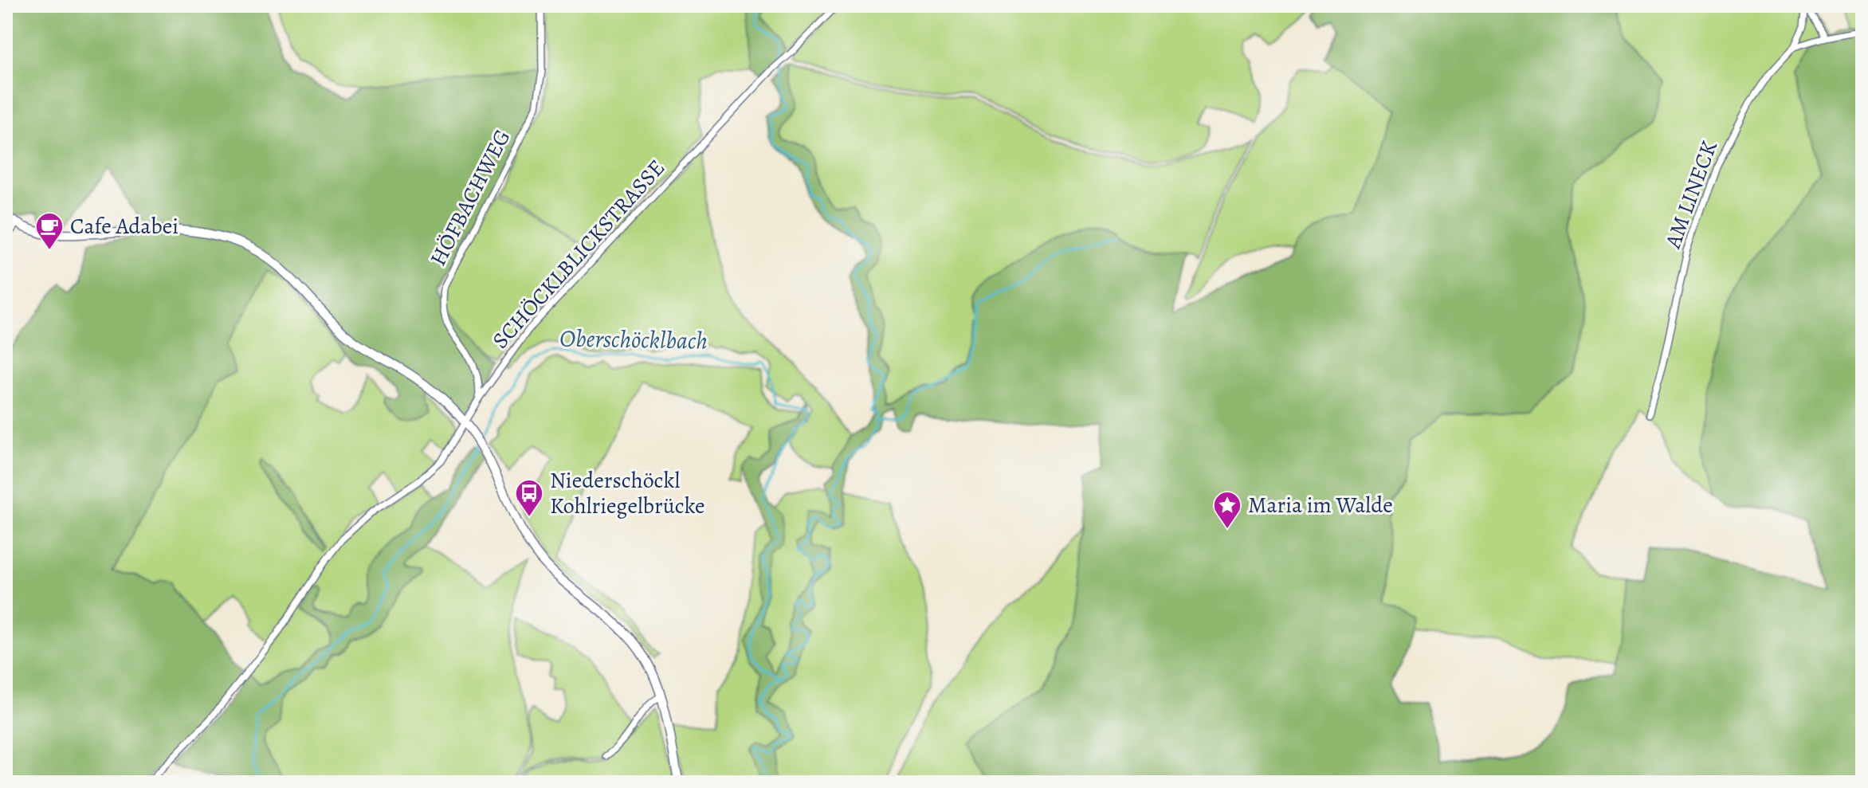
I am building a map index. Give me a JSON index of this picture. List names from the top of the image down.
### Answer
{
  "streets": {
    "street": ["AM LINECK", "HÖFBACHWEG", "SCHÖCKLBLICKSTRASSE"]
  },
  "crossings": [
    ["HÖFBACHWEG", "SCHÖCKLBLICKSTRASSE"]
  ],
  "water": ["Oberschöcklbach"],
  "places": {
    "cafe": ["Cafe Adabei"],
    "bus stop": ["Niederschöckl Kohlriegelbrücke"],
    "place": ["Maria im Walde"]
  }
}
